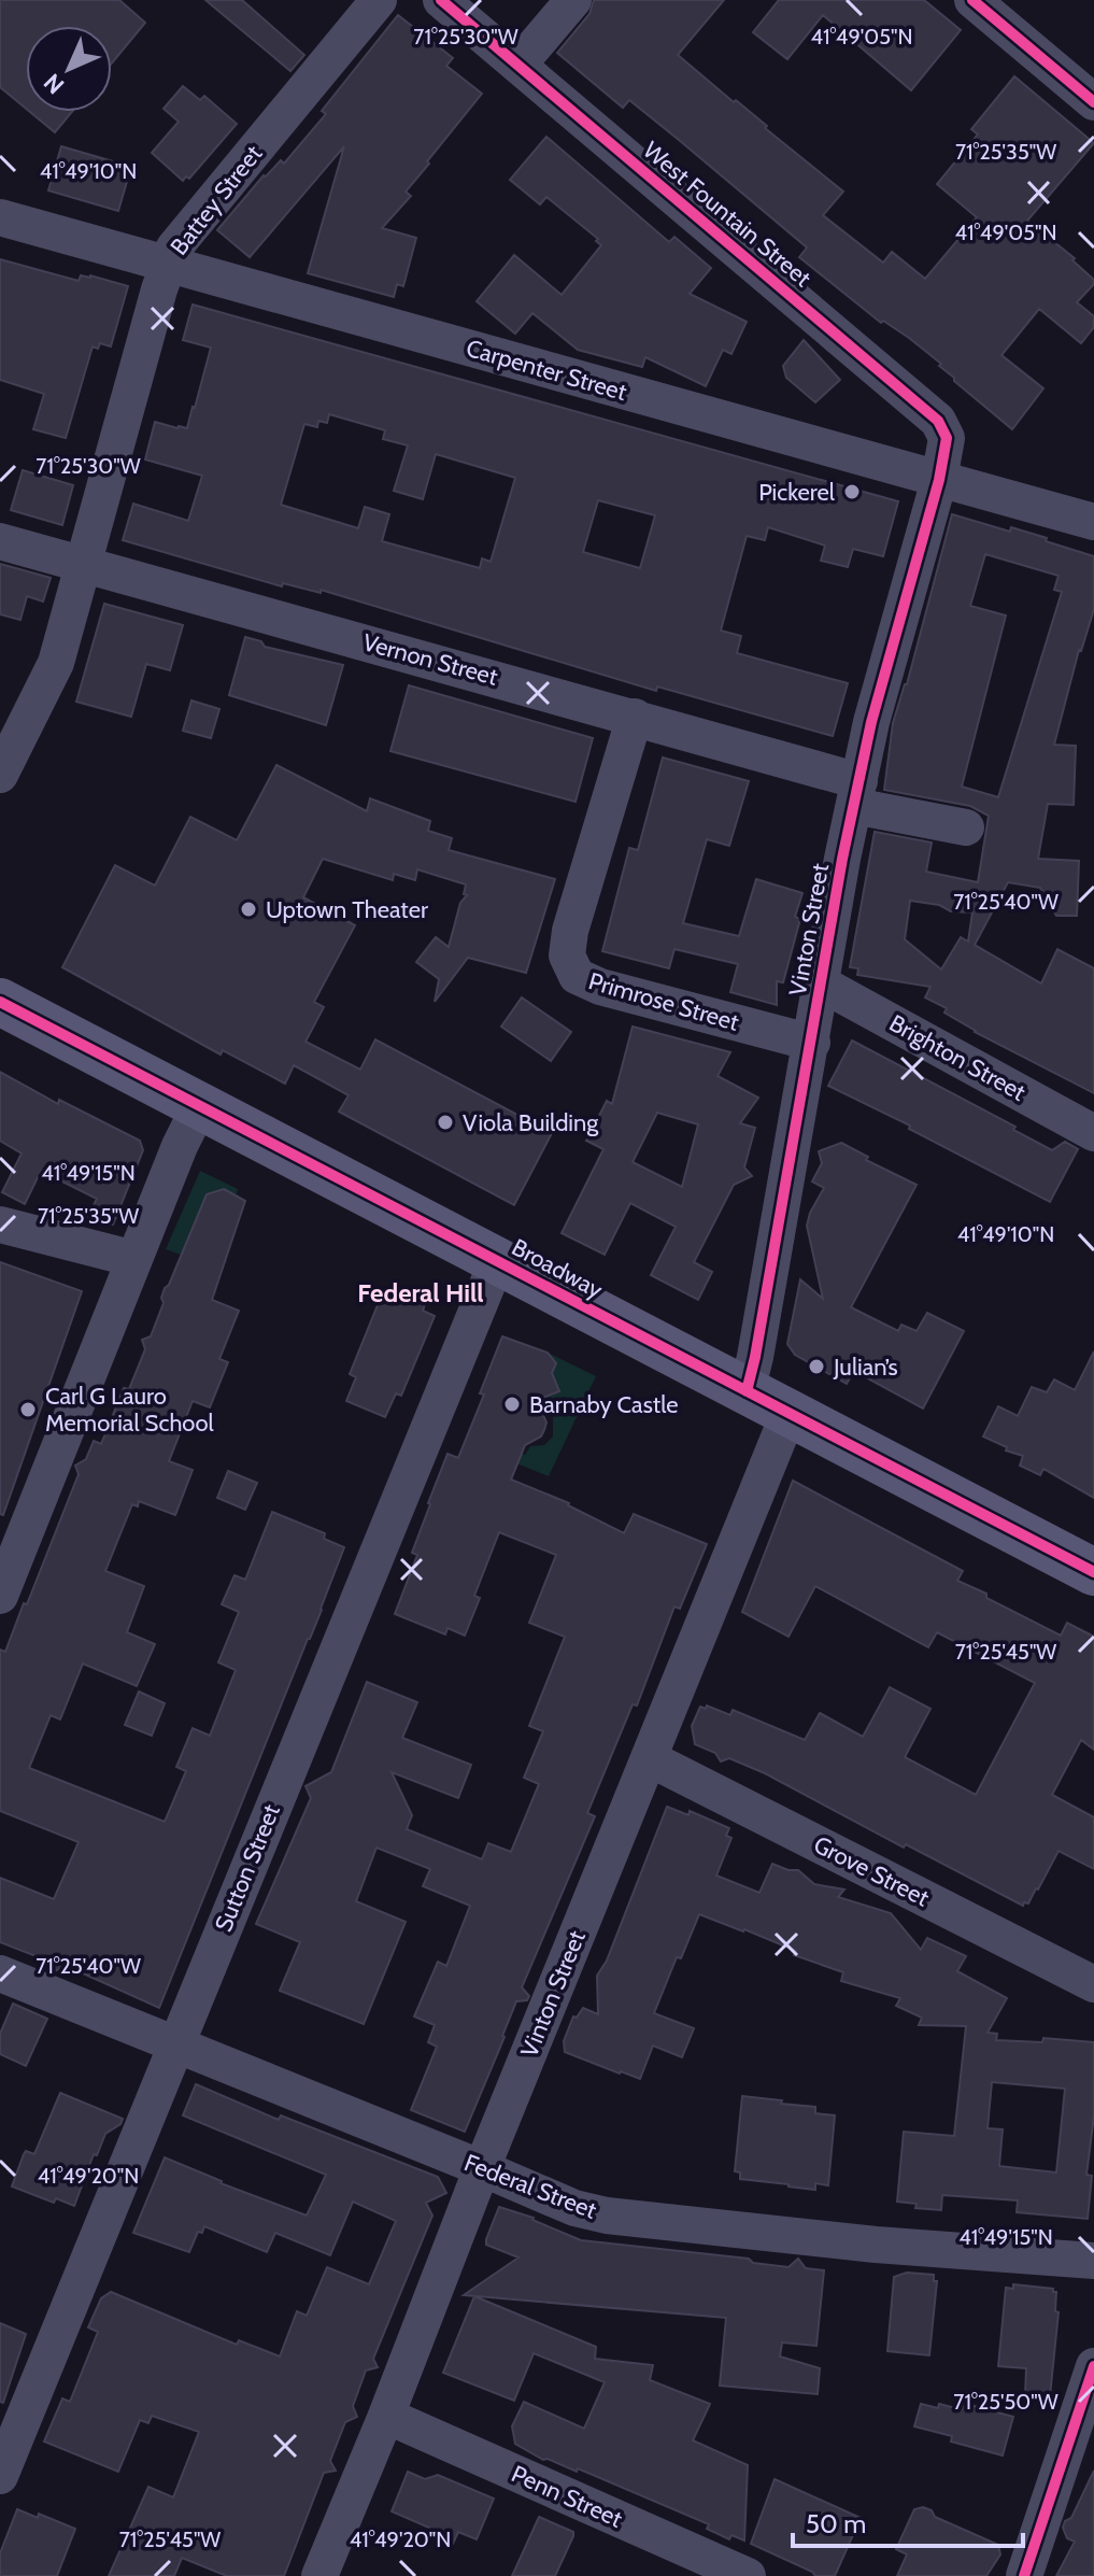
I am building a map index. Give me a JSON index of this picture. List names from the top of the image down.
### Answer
{
  "streets": {
    "main road": ["Broadway"],
    "street": [
      "Battey Street",
      "West Fountain Street",
      "Carpenter Street",
      "Vernon Street",
      "Vinton Street",
      "Primrose Street",
      "Brighton Street",
      "Sutton Street",
      "Grove Street",
      "Federal Street",
      "Penn Street"
    ]
  },
  "crossings": [
    ["Battey Street", "Carpenter Street"],
    ["Battey Street", "Vernon Street"],
    ["West Fountain Street", "Carpenter Street"],
    ["West Fountain Street", "Vinton Street"],
    ["Carpenter Street", "Vinton Street"],
    ["Vernon Street", "Vinton Street"],
    ["Vernon Street", "Primrose Street"],
    ["Vinton Street", "Primrose Street"],
    ["Vinton Street", "Brighton Street"],
    ["Vinton Street", "Broadway"],
    ["Vinton Street", "Grove Street"],
    ["Vinton Street", "Federal Street"],
    ["Vinton Street", "Penn Street"],
    ["Broadway", "Sutton Street"],
    ["Sutton Street", "Federal Street"]
  ],
  "districts": ["Federal Hill"],
  "places": [
    "Pickerel",
    "Uptown Theater",
    "Viola Building",
    "Julian’s",
    "Barnaby Castle",
    "Carl G Lauro Memorial School"
  ],
  "scale_bar": "50 m",
  "north": "bottom left",
  "coordinates": [
    "71°25'30\"W",
    "41°49'05\"N",
    "71°25'35\"W",
    "41°49'10\"N",
    "71°25'40\"W",
    "41°49'15\"N",
    "71°25'45\"W",
    "41°49'20\"N",
    "71°25'50\"W"
  ]
}
